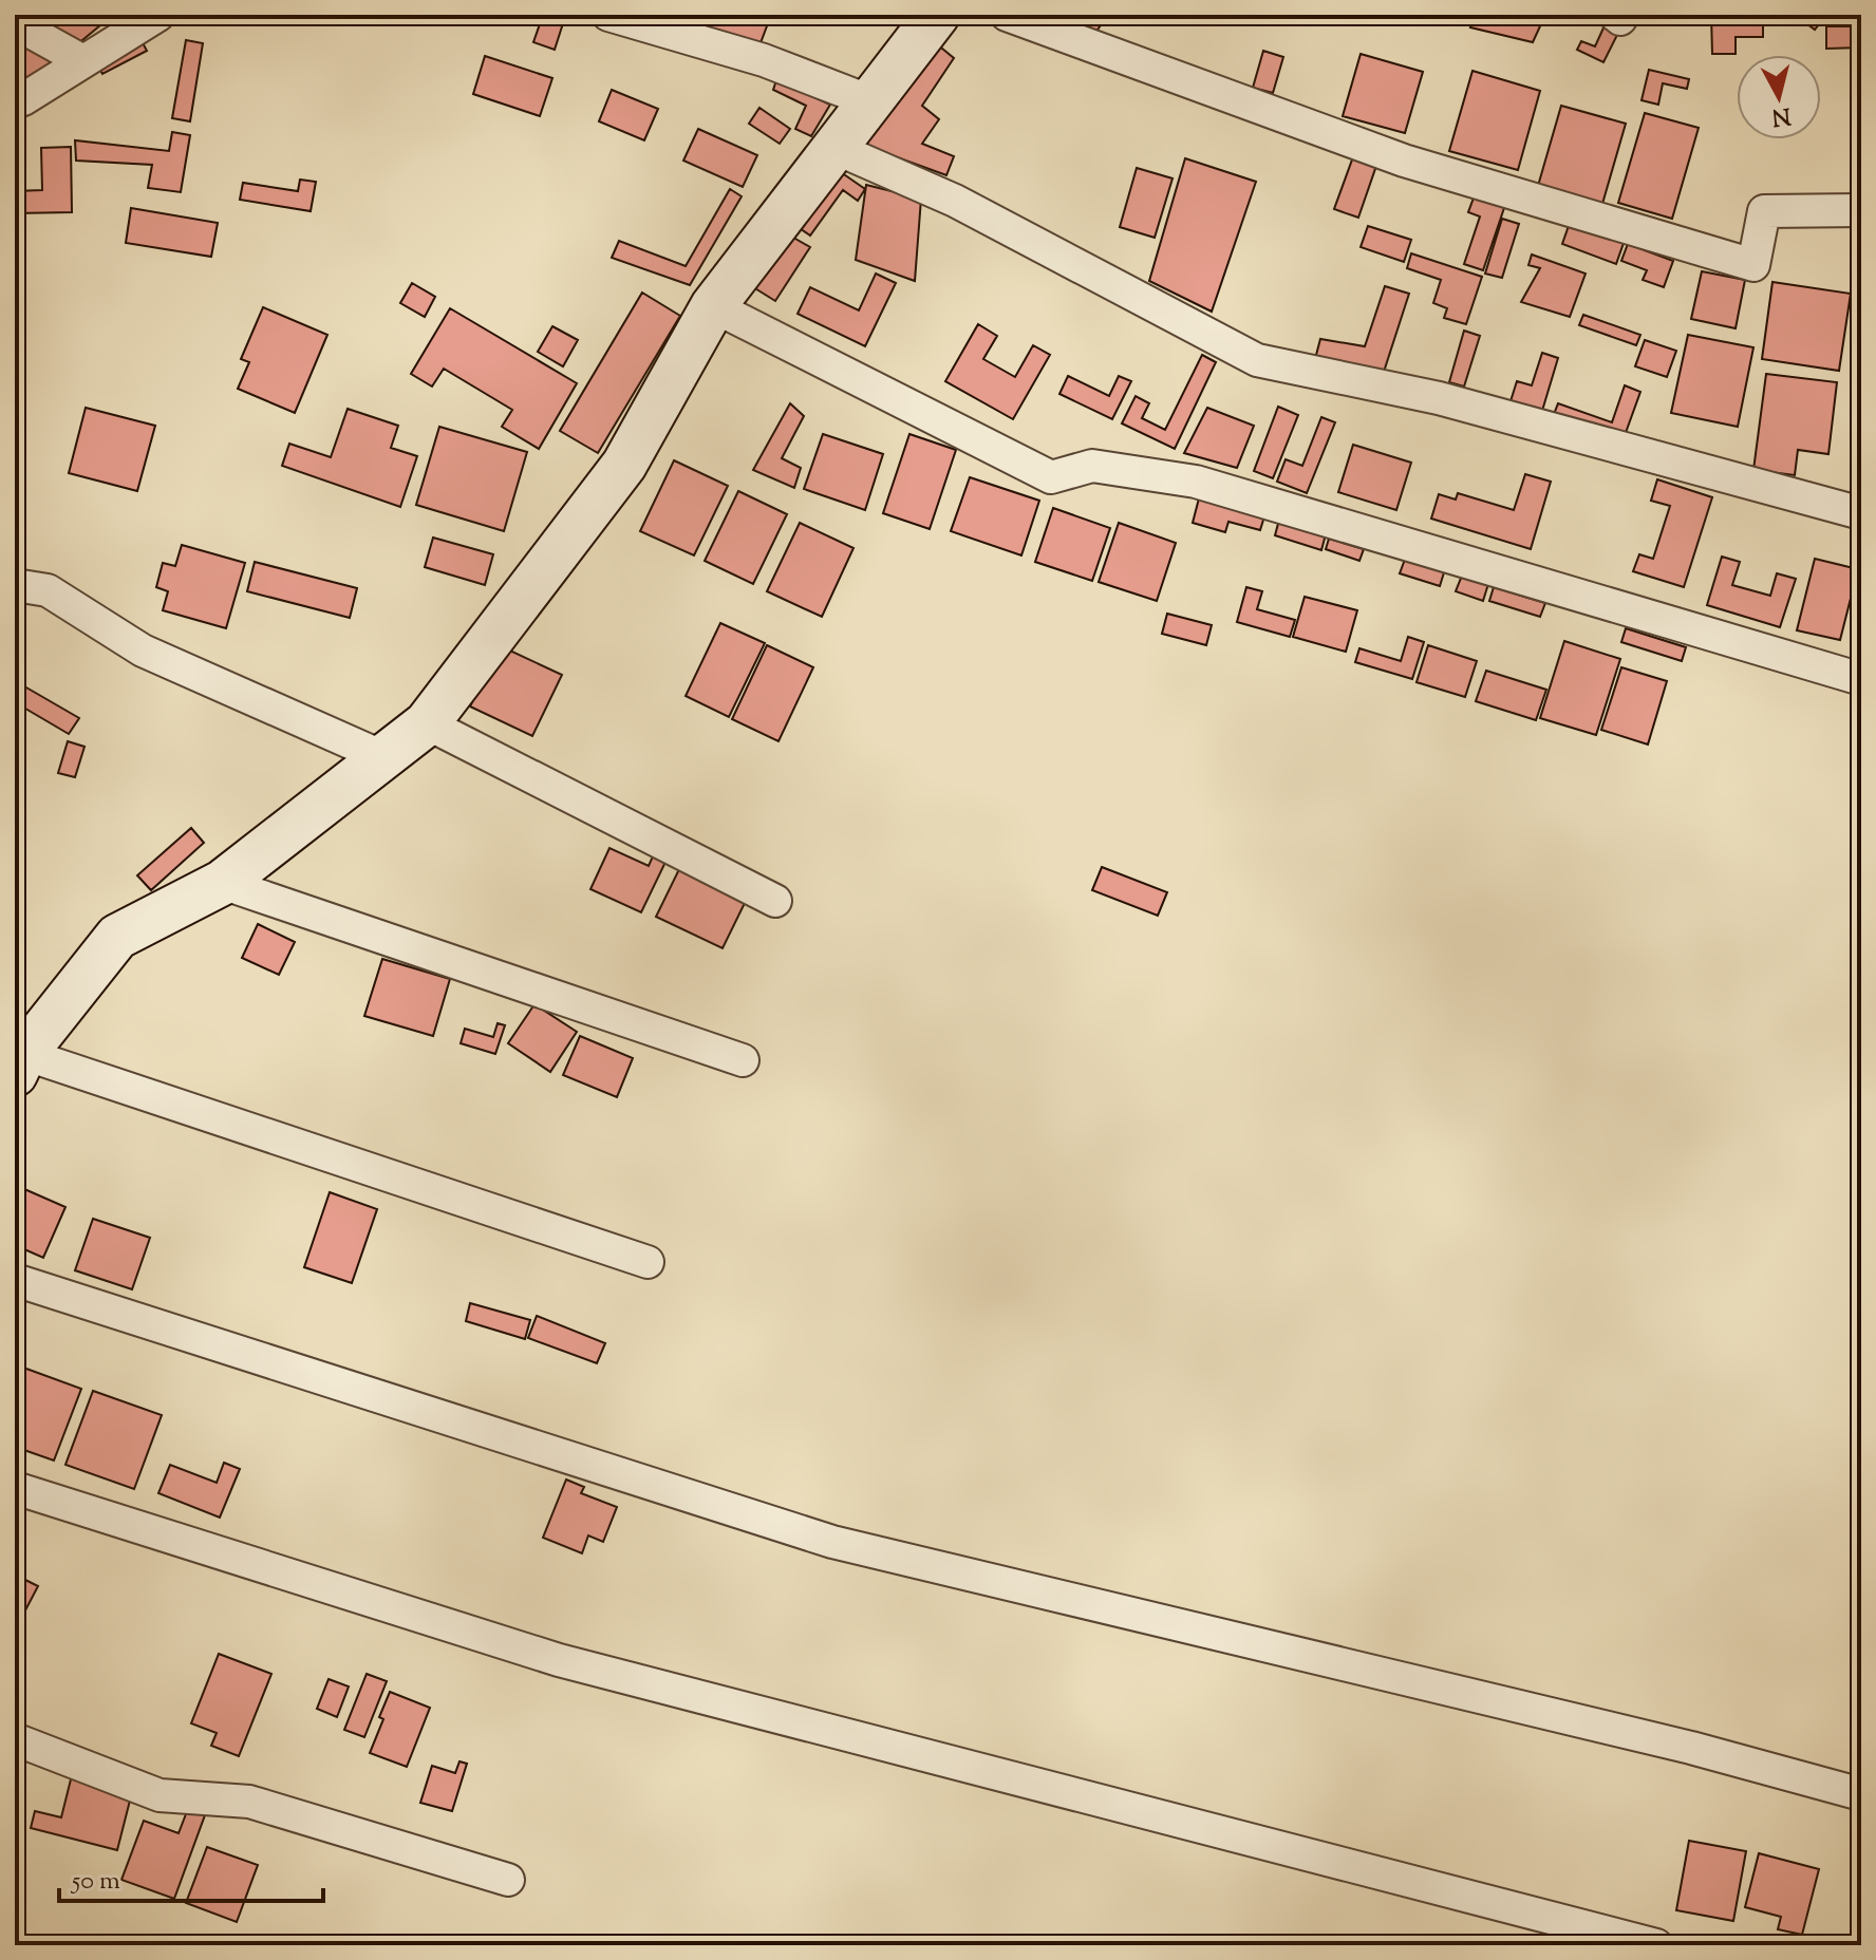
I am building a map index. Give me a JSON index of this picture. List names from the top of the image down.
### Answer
{
  "scale_bar": "50 m",
  "north": "bottom"
}
